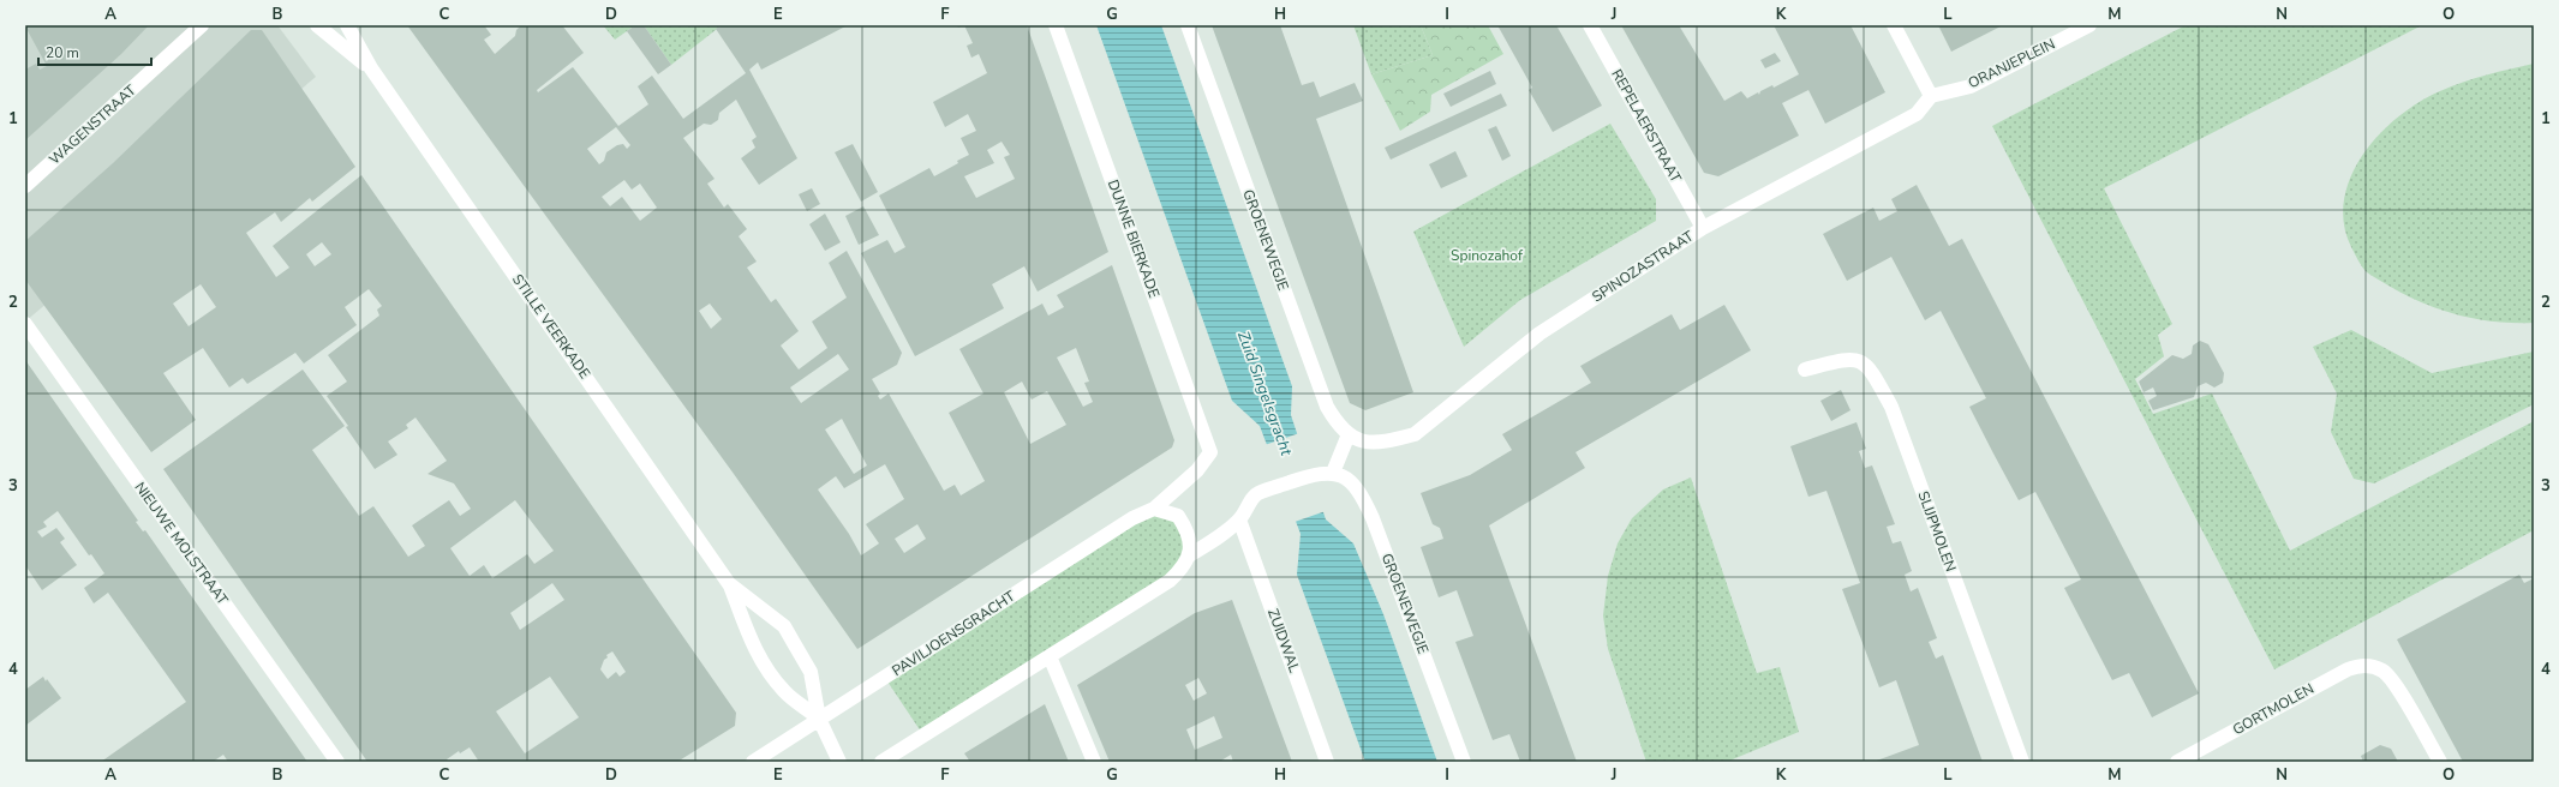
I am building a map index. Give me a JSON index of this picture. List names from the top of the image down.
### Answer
{
  "streets": {
    "street": [
      "ORANJEPLEIN",
      "WAGENSTRAAT",
      "REPELAERSTRAAT",
      "DUNNE BIERKADE",
      "GROENEWEGJE",
      "SPINOZASTRAAT",
      "STILLE VEERKADE",
      "SLIJPMOLEN",
      "NIEUWE MOLSTRAAT",
      "PAVILJOENSGRACHT",
      "ZUIDWAL",
      "GORTMOLEN"
    ]
  },
  "crossings": [
    ["ORANJEPLEIN", "SPINOZASTRAAT"],
    ["REPELAERSTRAAT", "SPINOZASTRAAT"],
    ["DUNNE BIERKADE", "PAVILJOENSGRACHT"],
    ["GROENEWEGJE", "SPINOZASTRAAT"],
    ["STILLE VEERKADE", "PAVILJOENSGRACHT"]
  ],
  "water": ["Zuid Singelsgracht"],
  "parks": ["Spinozahof"],
  "scale_bar": "20 m",
  "grid": {
    "columns": [
      "A",
      "B",
      "C",
      "D",
      "E",
      "F",
      "G",
      "H",
      "I",
      "J",
      "K",
      "L",
      "M",
      "N",
      "O"
    ],
    "rows": [
      "1",
      "2",
      "3",
      "4"
    ]
  }
}
